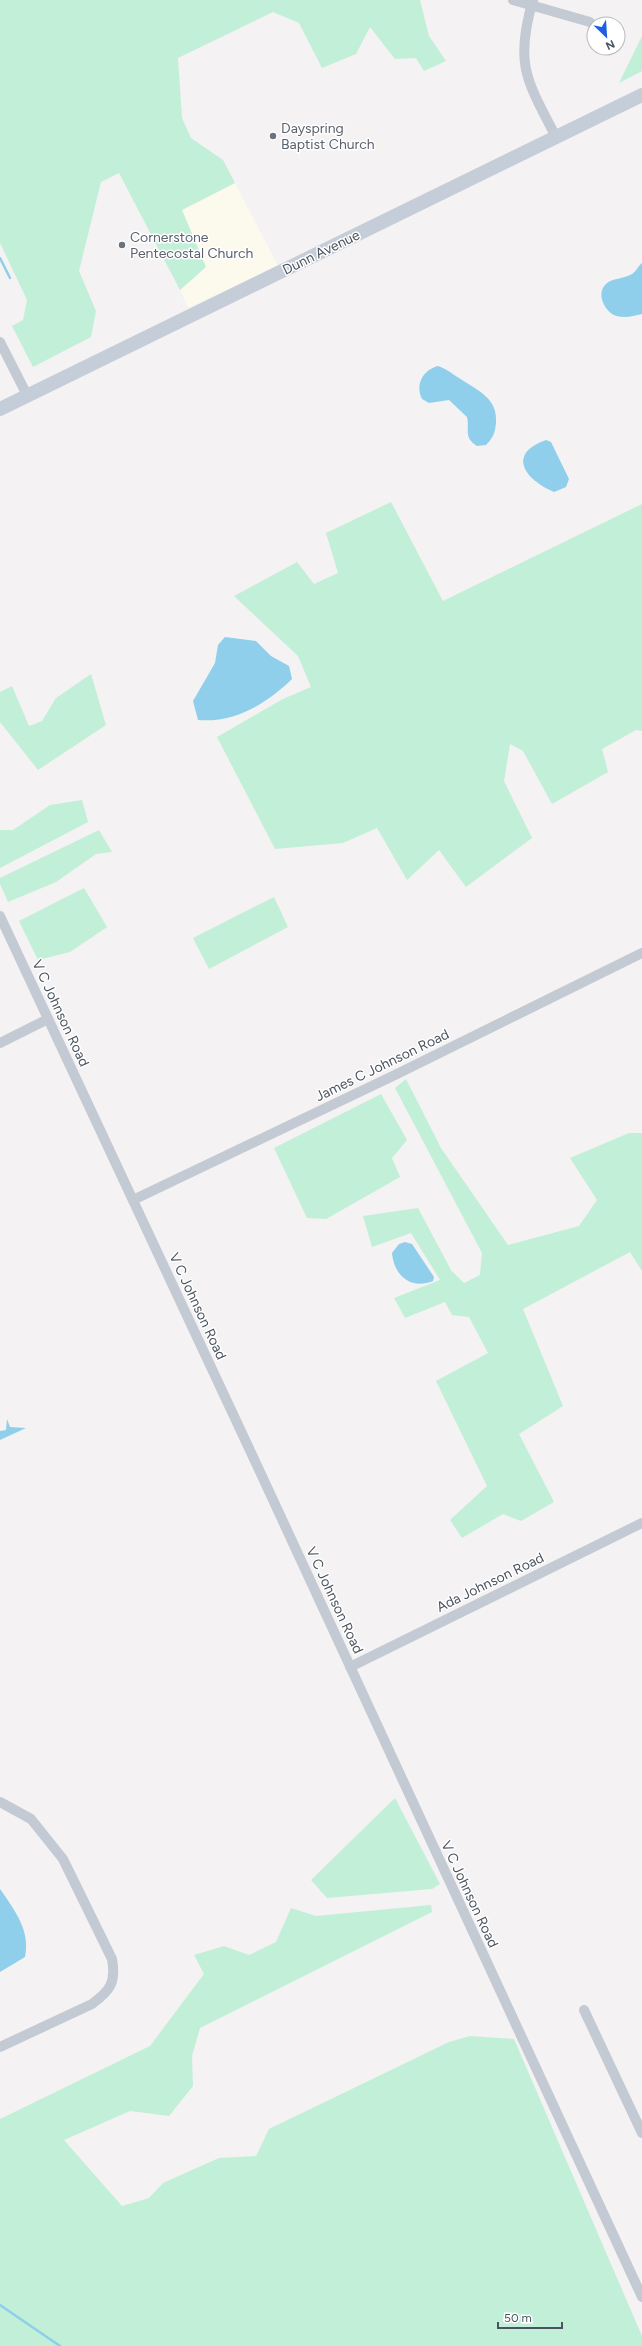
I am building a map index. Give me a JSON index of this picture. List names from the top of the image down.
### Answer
{
  "streets": {
    "main road": ["Dunn Avenue"],
    "street": ["V C Johnson Road", "James C Johnson Road", "Ada Johnson Road"]
  },
  "crossings": [
    ["V C Johnson Road", "James C Johnson Road"],
    ["V C Johnson Road", "Ada Johnson Road"]
  ],
  "places": ["Dayspring Baptist Church", "Cornerstone Pentecostal Church"],
  "scale_bar": "50 m",
  "north": "bottom right"
}
